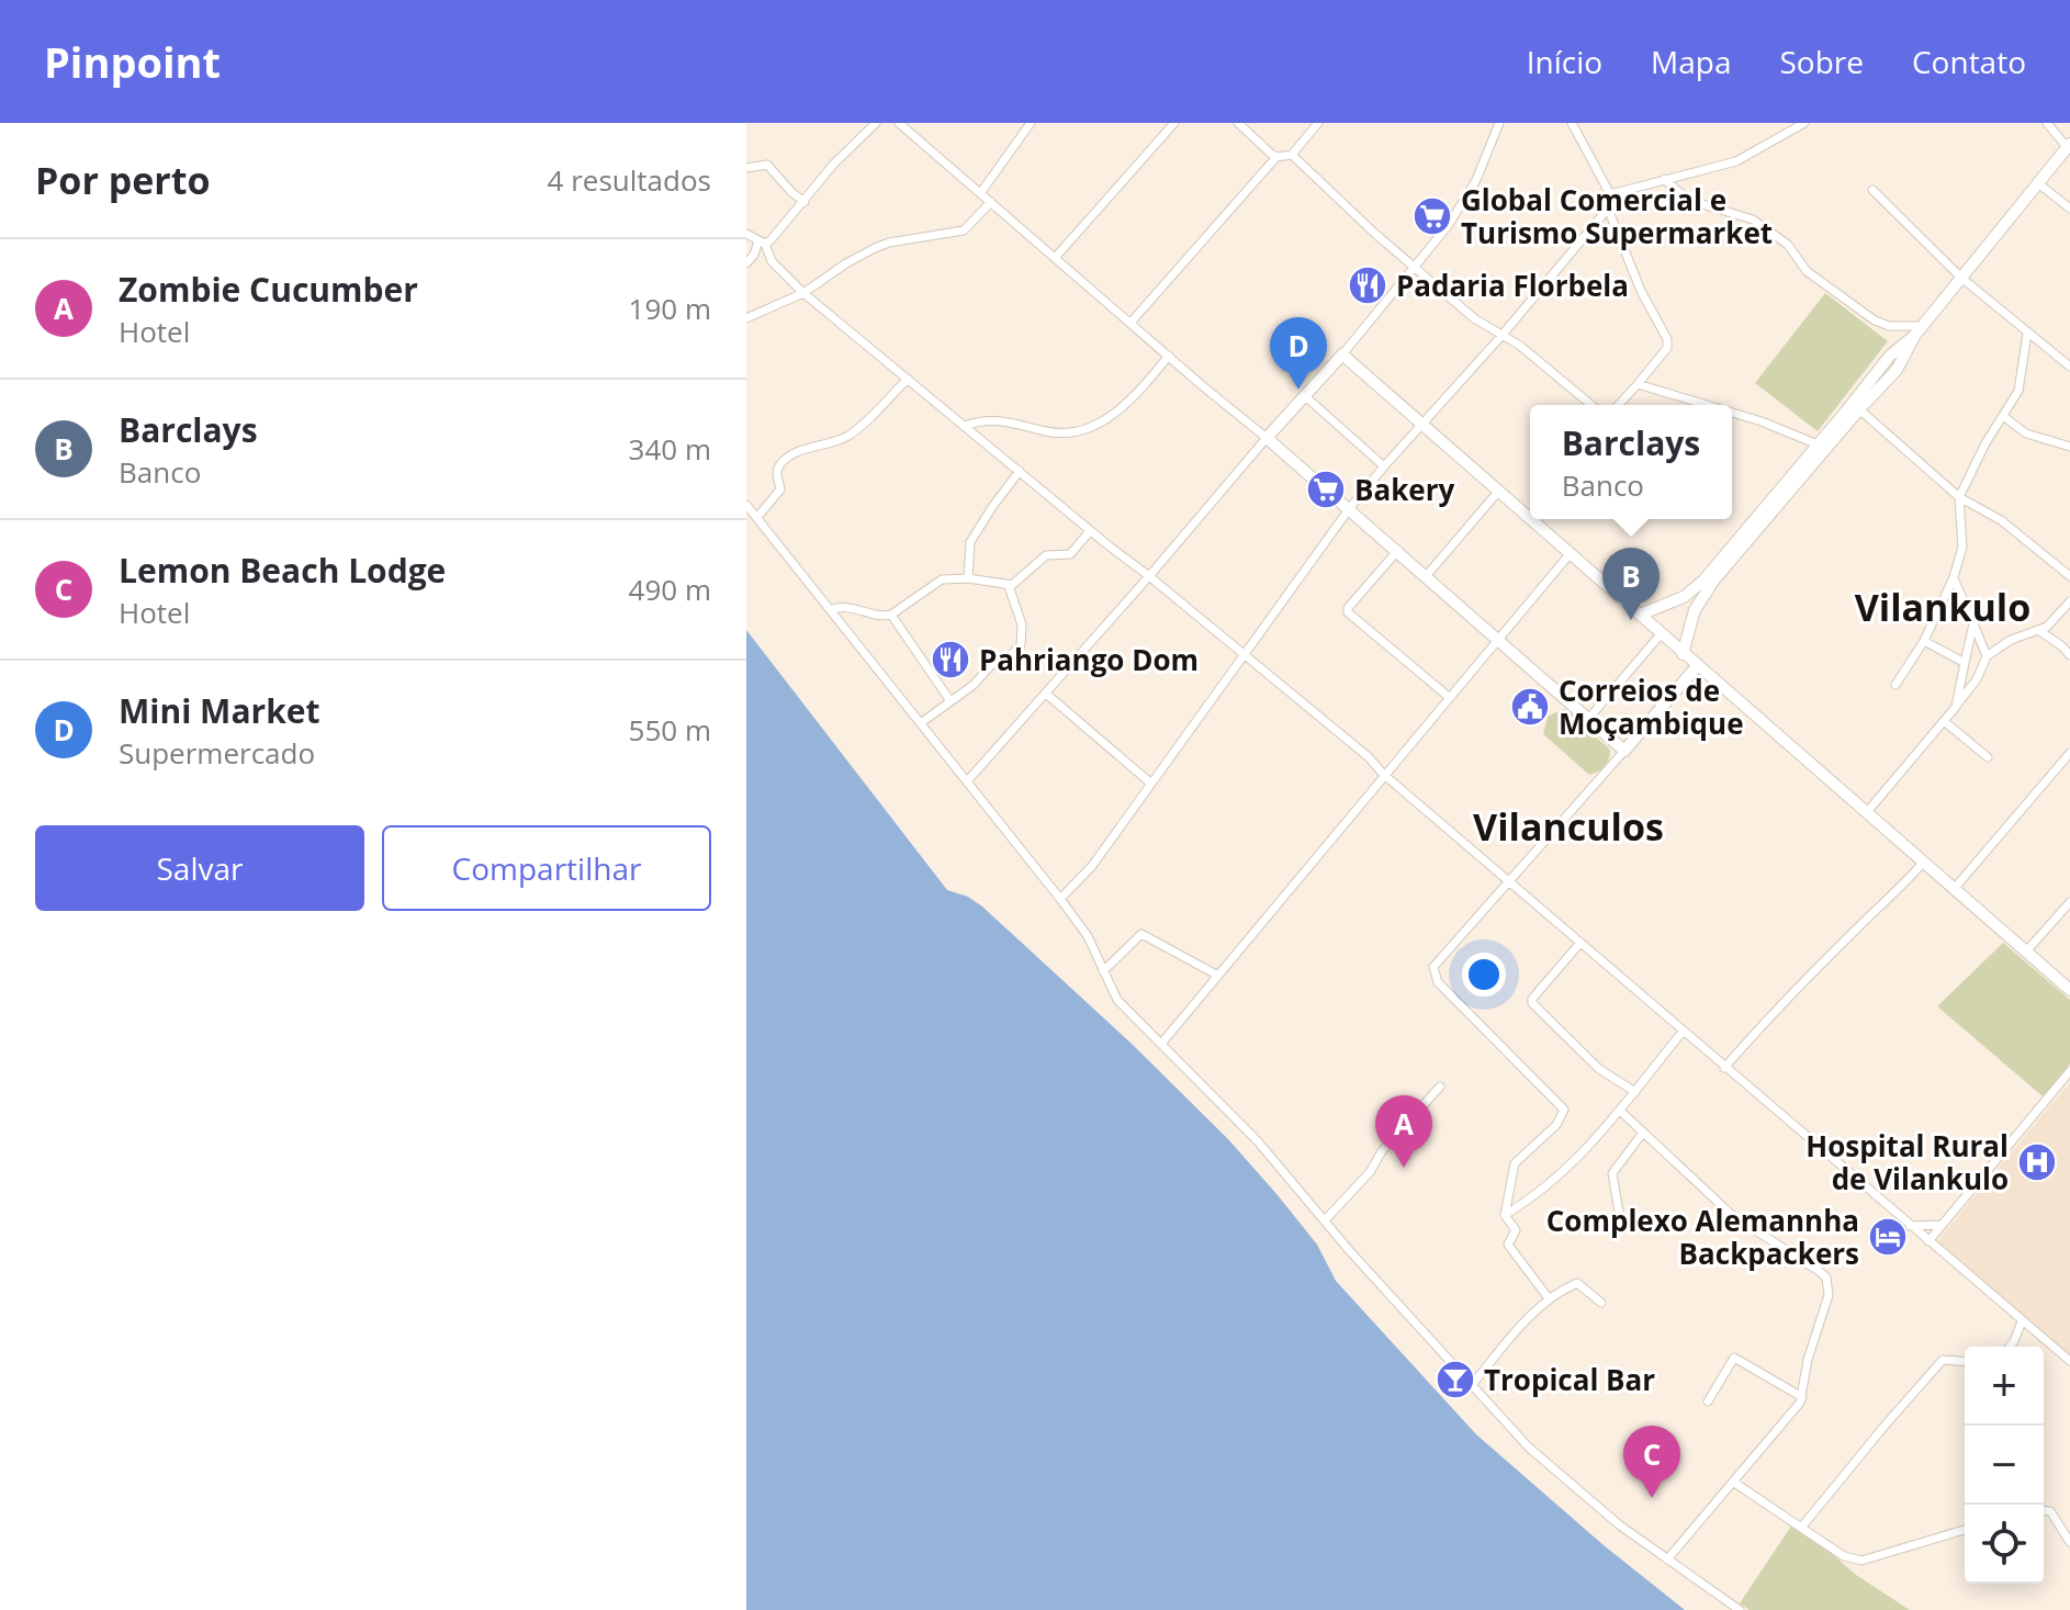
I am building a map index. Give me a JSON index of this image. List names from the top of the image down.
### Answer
{
  "districts": ["Vilankulo", "Vilanculos"],
  "places": {
    "supermarket": ["Global Comercial e Turismo Supermarket", "Bakery"],
    "restaurant": ["Padaria Florbela", "Pahriango Dom"],
    "public building": ["Correios de Moçambique"],
    "hospital": ["Hospital Rural de Vilankulo"],
    "hotel": ["Complexo Alemannha Backpackers"],
    "bar": ["Tropical Bar"]
  },
  "page": {
    "header": "Pinpoint",
    "nav": [
      "Início",
      "Mapa",
      "Sobre",
      "Contato"
    ],
    "heading": ["Por perto", "4 resultados"],
    "list": [
      {
        "mark": "A",
        "name": "Zombie Cucumber",
        "note": "Hotel",
        "value": "190 m"
      },
      {
        "mark": "B",
        "name": "Barclays",
        "note": "Banco",
        "value": "340 m"
      },
      {
        "mark": "C",
        "name": "Lemon Beach Lodge",
        "note": "Hotel",
        "value": "490 m"
      },
      {
        "mark": "D",
        "name": "Mini Market",
        "note": "Supermercado",
        "value": "550 m"
      }
    ],
    "pins": [
      "D",
      "B",
      "A",
      "C"
    ],
    "popup": ["Barclays", "Banco"],
    "buttons": ["Salvar", "Compartilhar"],
    "map_buttons": ["+", "−"]
  }
}
